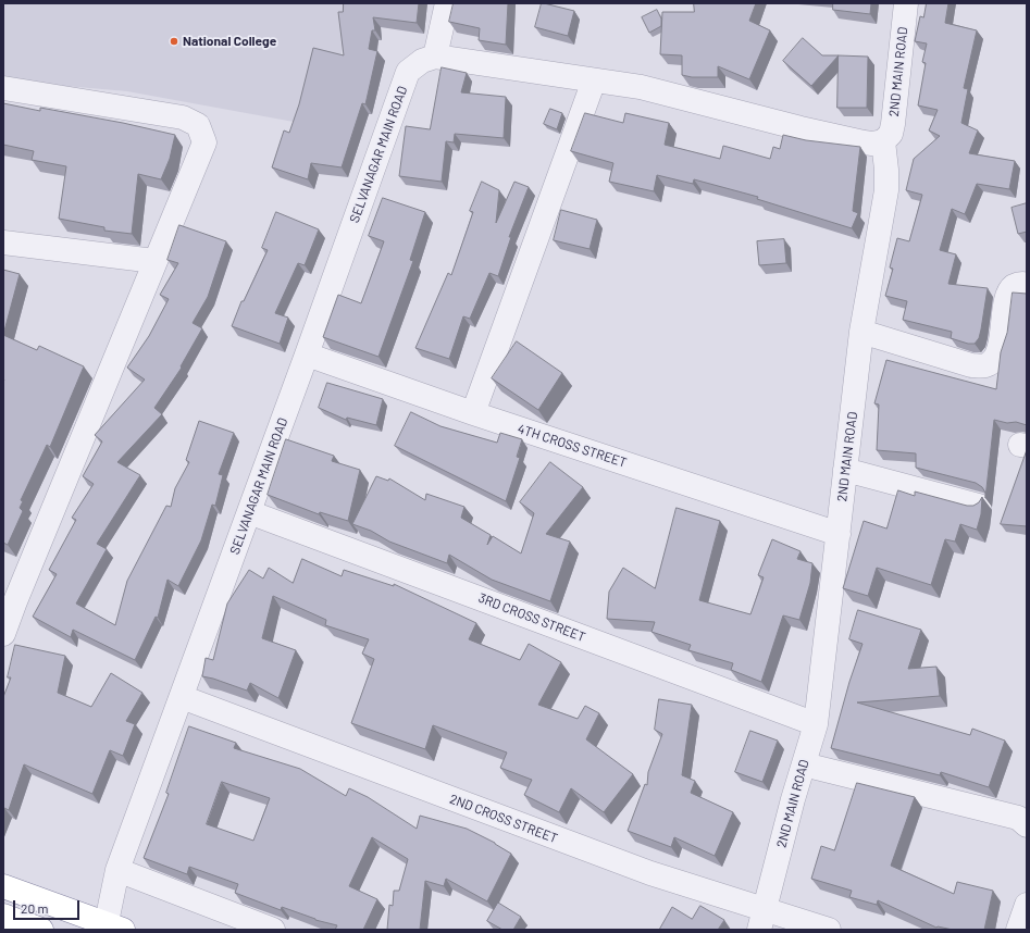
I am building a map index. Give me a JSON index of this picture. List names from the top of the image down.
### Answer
{
  "streets": {
    "street": [
      "2ND MAIN ROAD",
      "SELVANAGAR MAIN ROAD",
      "4TH CROSS STREET",
      "3RD CROSS STREET",
      "2ND CROSS STREET"
    ]
  },
  "crossings": [
    ["2ND MAIN ROAD", "4TH CROSS STREET"],
    ["2ND MAIN ROAD", "3RD CROSS STREET"],
    ["2ND MAIN ROAD", "2ND CROSS STREET"],
    ["SELVANAGAR MAIN ROAD", "4TH CROSS STREET"],
    ["SELVANAGAR MAIN ROAD", "3RD CROSS STREET"],
    ["SELVANAGAR MAIN ROAD", "2ND CROSS STREET"]
  ],
  "places": ["National College"],
  "scale_bar": "20 m"
}
